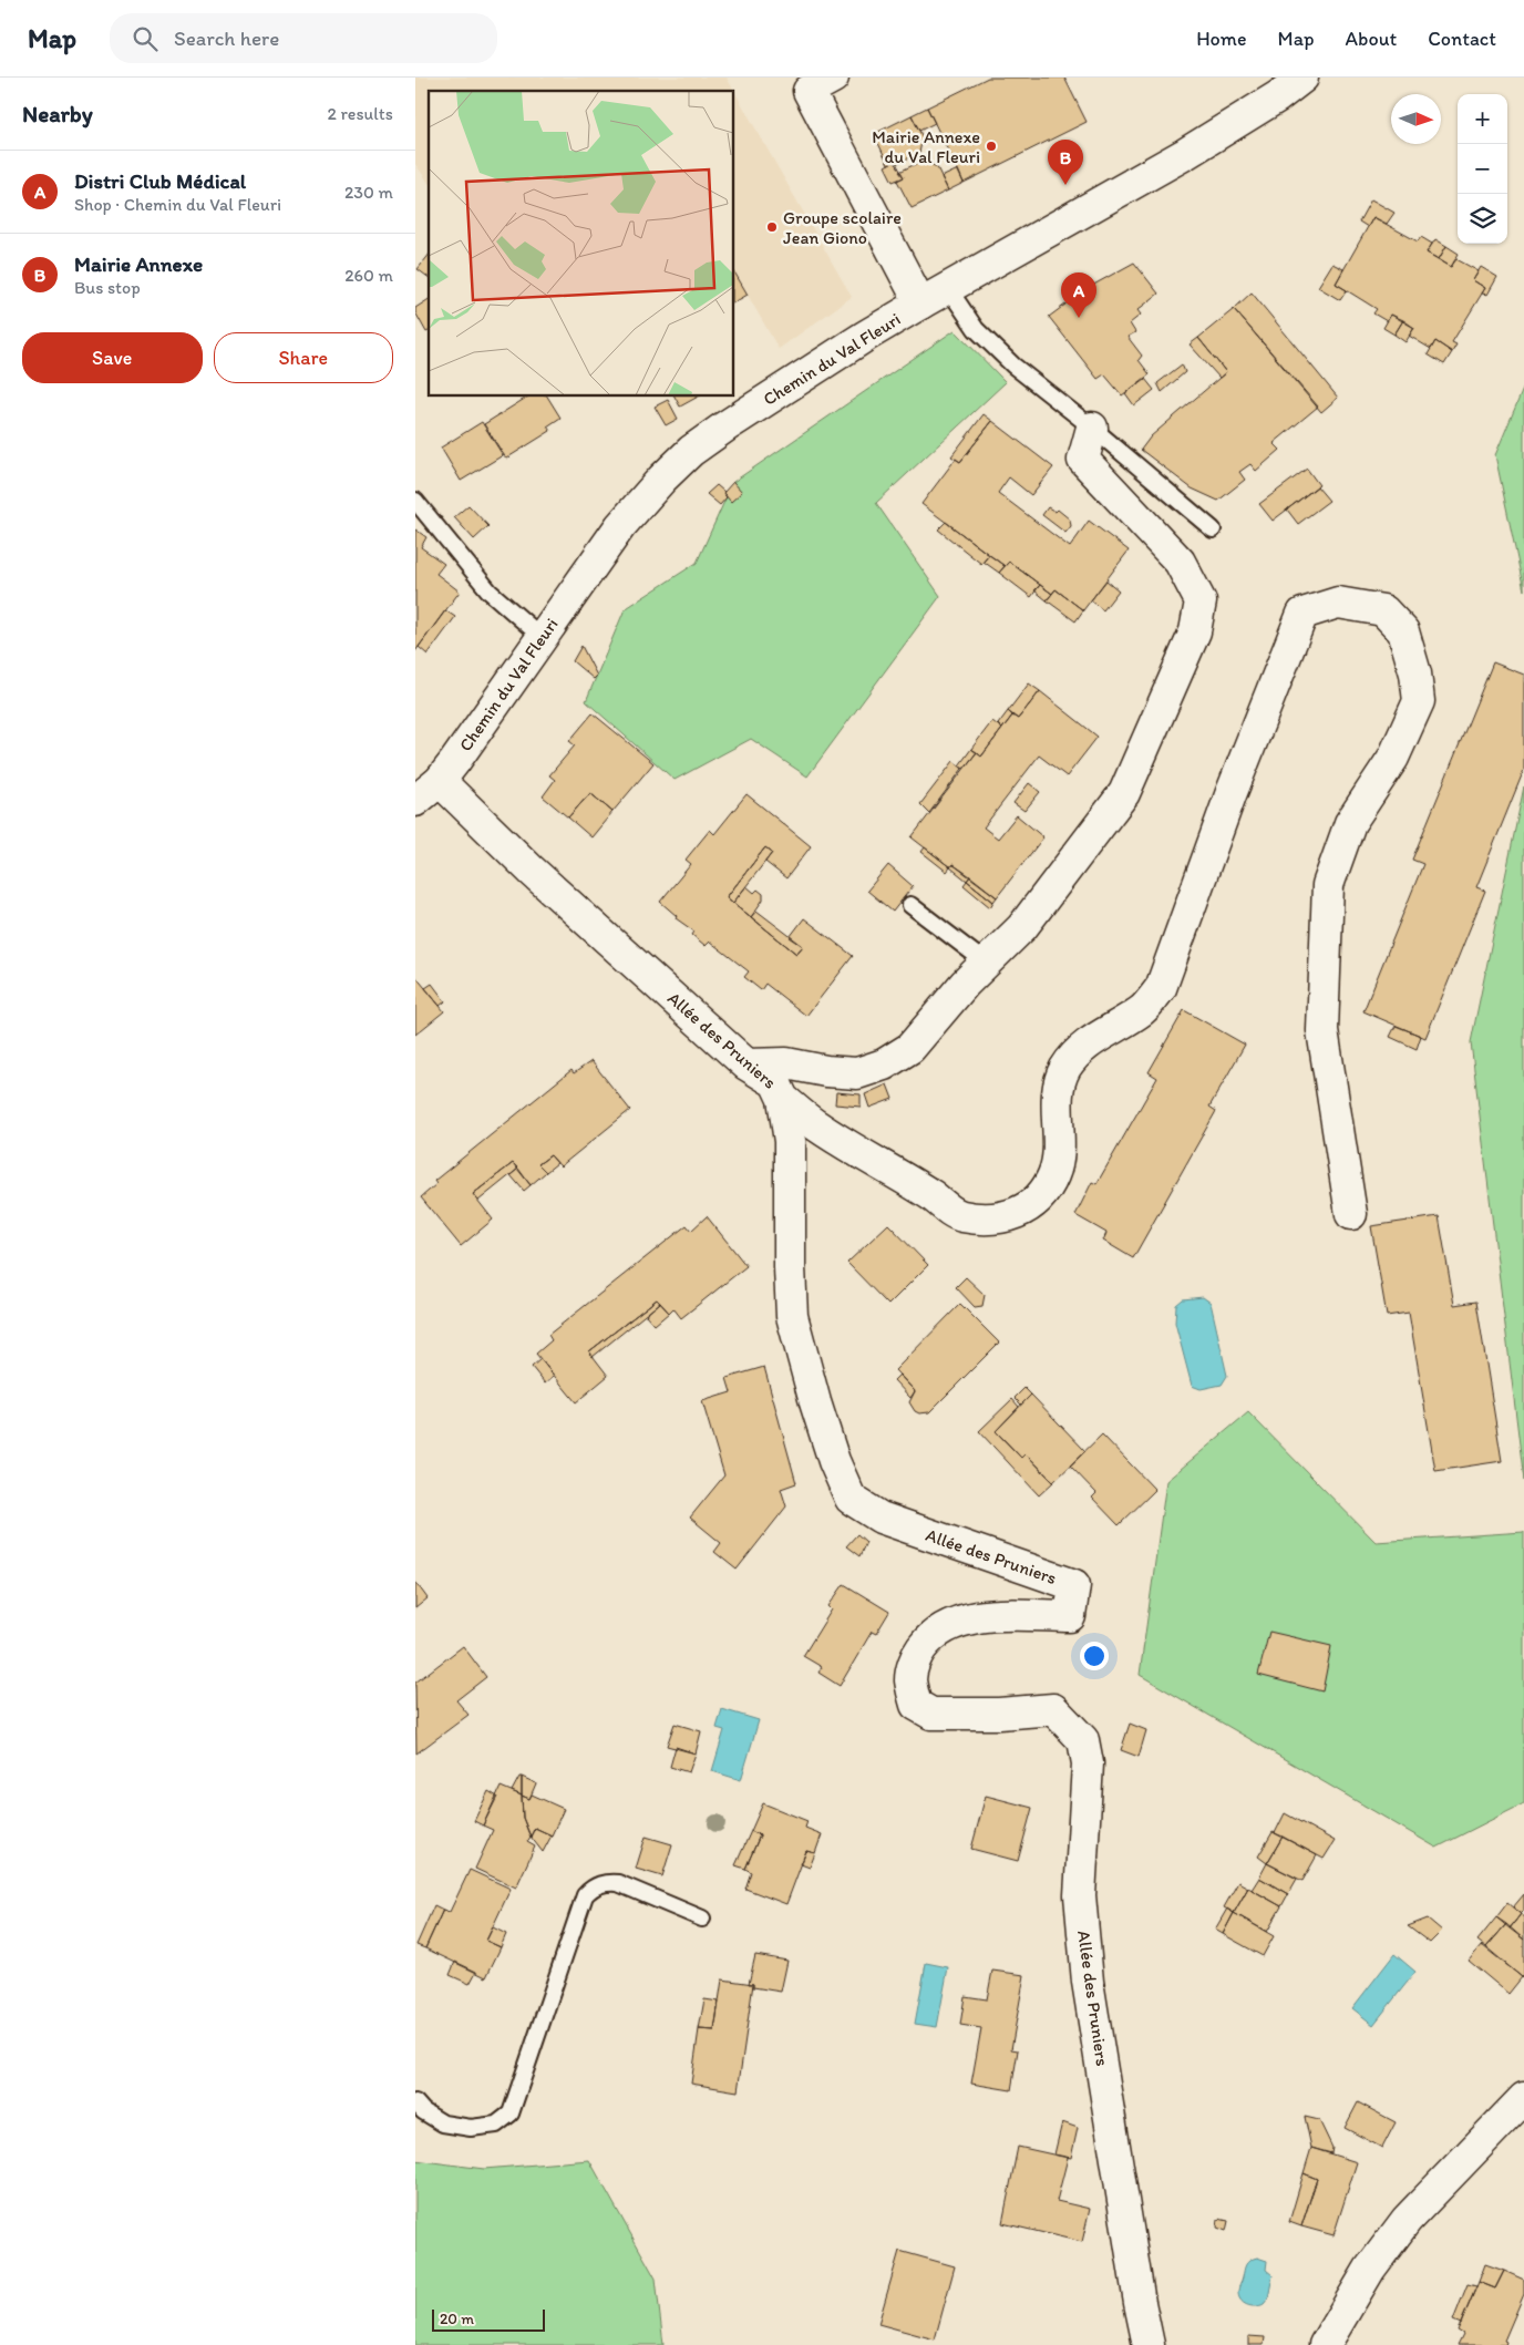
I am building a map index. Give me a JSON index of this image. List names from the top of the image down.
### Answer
{
  "streets": {
    "street": ["Chemin du Val Fleuri", "Allée des Pruniers"]
  },
  "crossings": [
    ["Chemin du Val Fleuri", "Allée des Pruniers"]
  ],
  "places": ["Mairie Annexe du Val Fleuri", "Groupe scolaire Jean Giono"],
  "scale_bar": "20 m",
  "north": "right",
  "page": {
    "header": "Map",
    "search": "Search here",
    "nav": [
      "Home",
      "Map",
      "About",
      "Contact"
    ],
    "heading": ["Nearby", "2 results"],
    "map_buttons": ["+", "−"],
    "pins": ["B", "A"],
    "list": [
      {
        "mark": "A",
        "name": "Distri Club Médical",
        "note": "Shop · Chemin du Val Fleuri",
        "value": "230 m"
      },
      {
        "mark": "B",
        "name": "Mairie Annexe",
        "note": "Bus stop",
        "value": "260 m"
      }
    ],
    "buttons": ["Save", "Share"],
    "scale": "20 m"
  }
}
